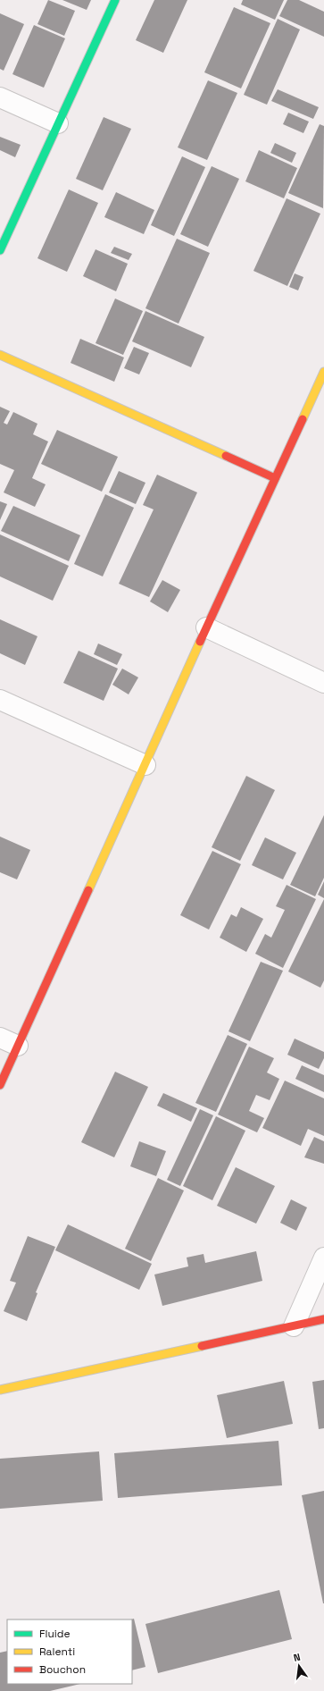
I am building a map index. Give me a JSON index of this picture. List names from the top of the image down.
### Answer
{
  "legend": ["Fluide", "Ralenti", "Bouchon"],
  "north": "top"
}
